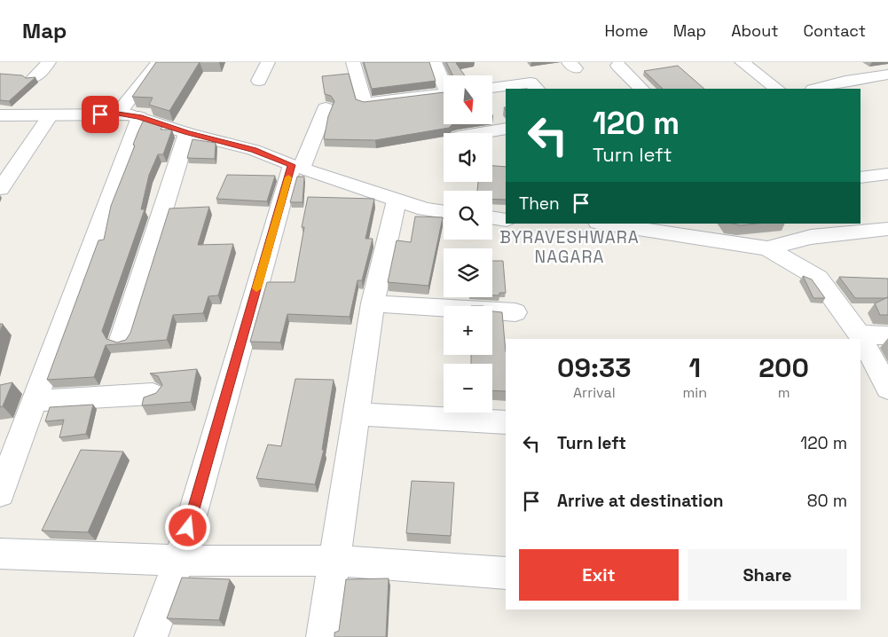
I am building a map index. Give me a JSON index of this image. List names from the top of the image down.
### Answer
{
  "districts": ["BYRAVESHWARA NAGARA"],
  "north": "bottom",
  "page": {
    "header": "Map",
    "nav": [
      "Home",
      "Map",
      "About",
      "Contact"
    ],
    "map_buttons": ["+", "−"],
    "turn": ["120 m", "Turn left"],
    "then": "Then",
    "eta": [
      "09:33",
      "Arrival",
      "1",
      "min",
      "200",
      "m"
    ],
    "list": [
      {
        "name": "Turn left",
        "value": "120 m"
      },
      {
        "name": "Arrive at destination",
        "value": "80 m"
      }
    ],
    "buttons": ["Exit", "Share"]
  }
}
